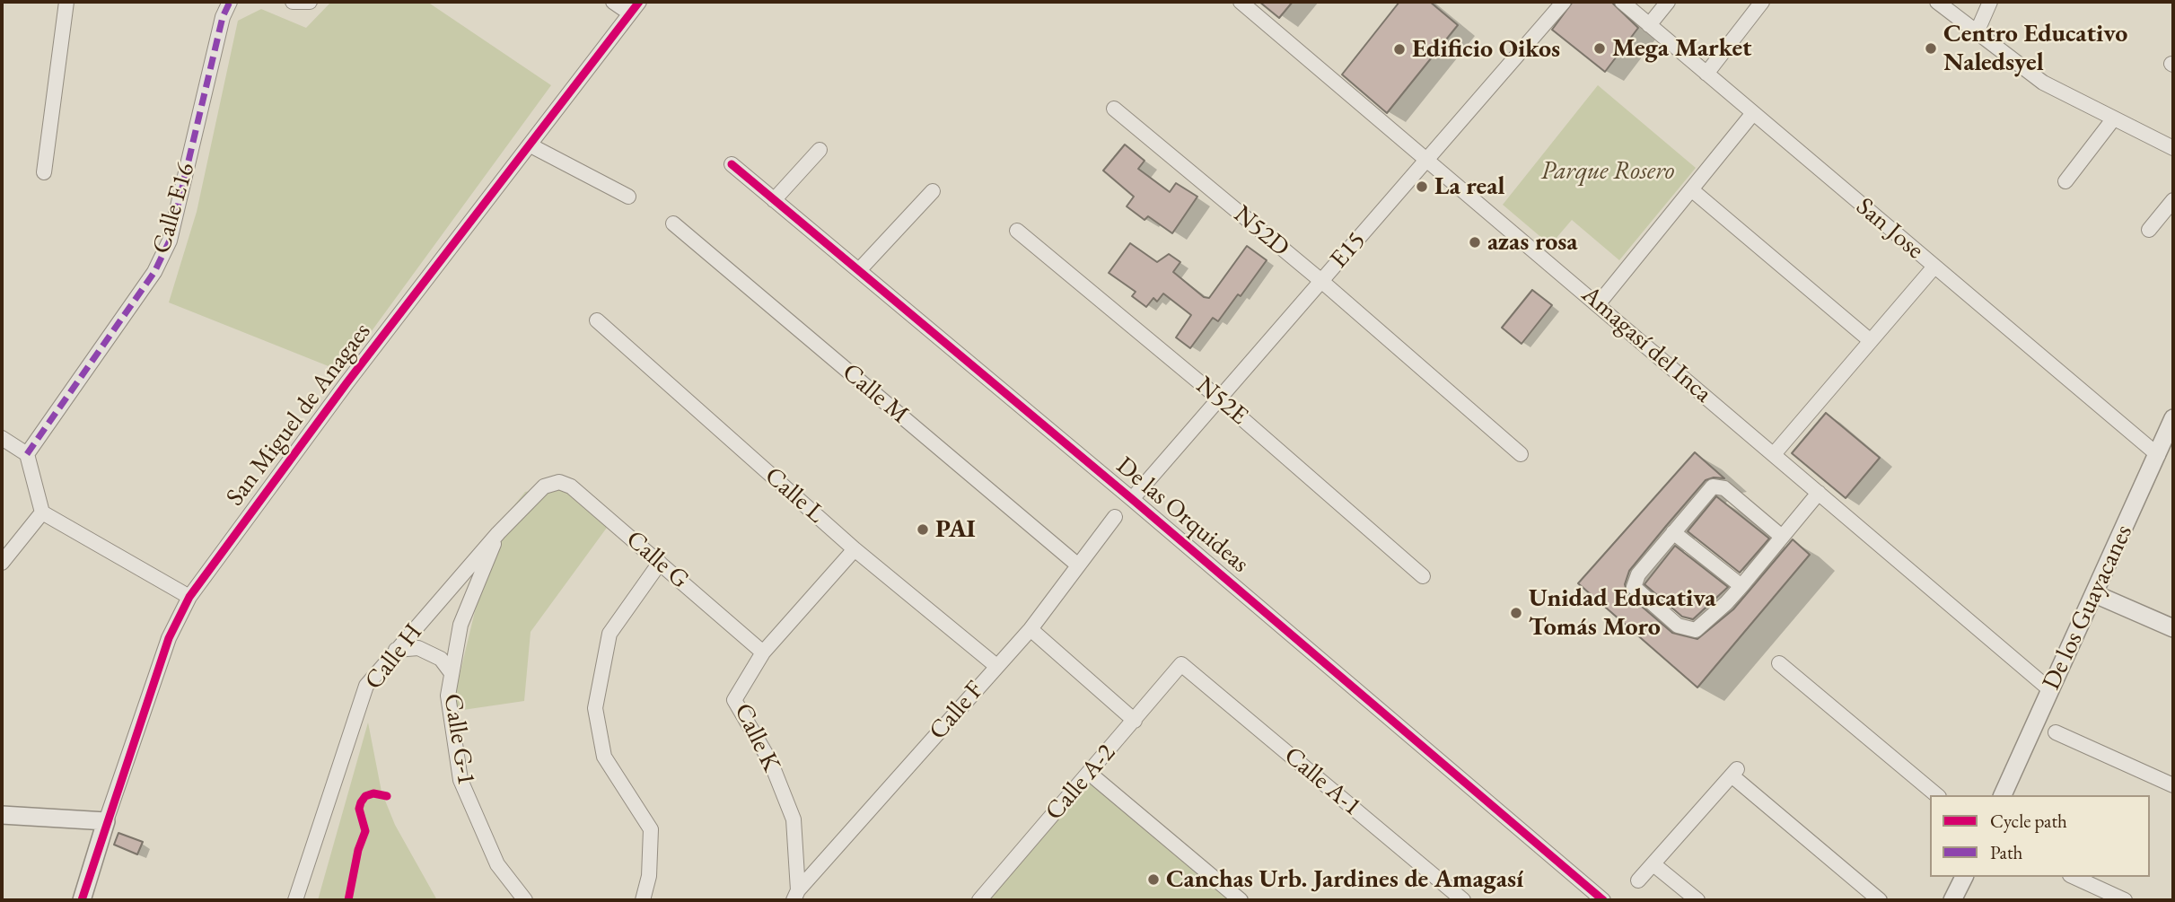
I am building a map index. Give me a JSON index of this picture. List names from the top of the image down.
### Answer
{
  "streets": {
    "street": [
      "Calle E16",
      "San Jose",
      "N52D",
      "E15",
      "Amagasí del Inca",
      "Calle M",
      "N52E",
      "San Miguel de Anagaes",
      "Calle L",
      "De las Orquideas",
      "Calle G",
      "De los Guayacanes",
      "Calle H",
      "Calle F",
      "Calle K",
      "Calle G-1",
      "Calle A-1",
      "Calle A-2"
    ]
  },
  "crossings": [
    ["San Jose", "De los Guayacanes"],
    ["N52D", "E15"],
    ["E15", "Amagasí del Inca"],
    ["E15", "N52E"],
    ["E15", "De las Orquideas"],
    ["Amagasí del Inca", "De los Guayacanes"],
    ["Calle M", "Calle F"],
    ["Calle L", "Calle F"],
    ["Calle L", "Calle K"],
    ["Calle G", "Calle H"],
    ["Calle G", "Calle K"],
    ["Calle H", "Calle G-1"],
    ["Calle F", "Calle K"],
    ["Calle A-1", "Calle A-2"]
  ],
  "parks": ["Parque Rosero"],
  "places": [
    "Mega Market",
    "Centro Educativo Naledsyel",
    "Edificio Oikos",
    "La real",
    "azas rosa",
    "PAI",
    "Unidad Educativa Tomás Moro",
    "Canchas Urb. Jardines de Amagasí"
  ],
  "legend": ["Cycle path", "Path"]
}
